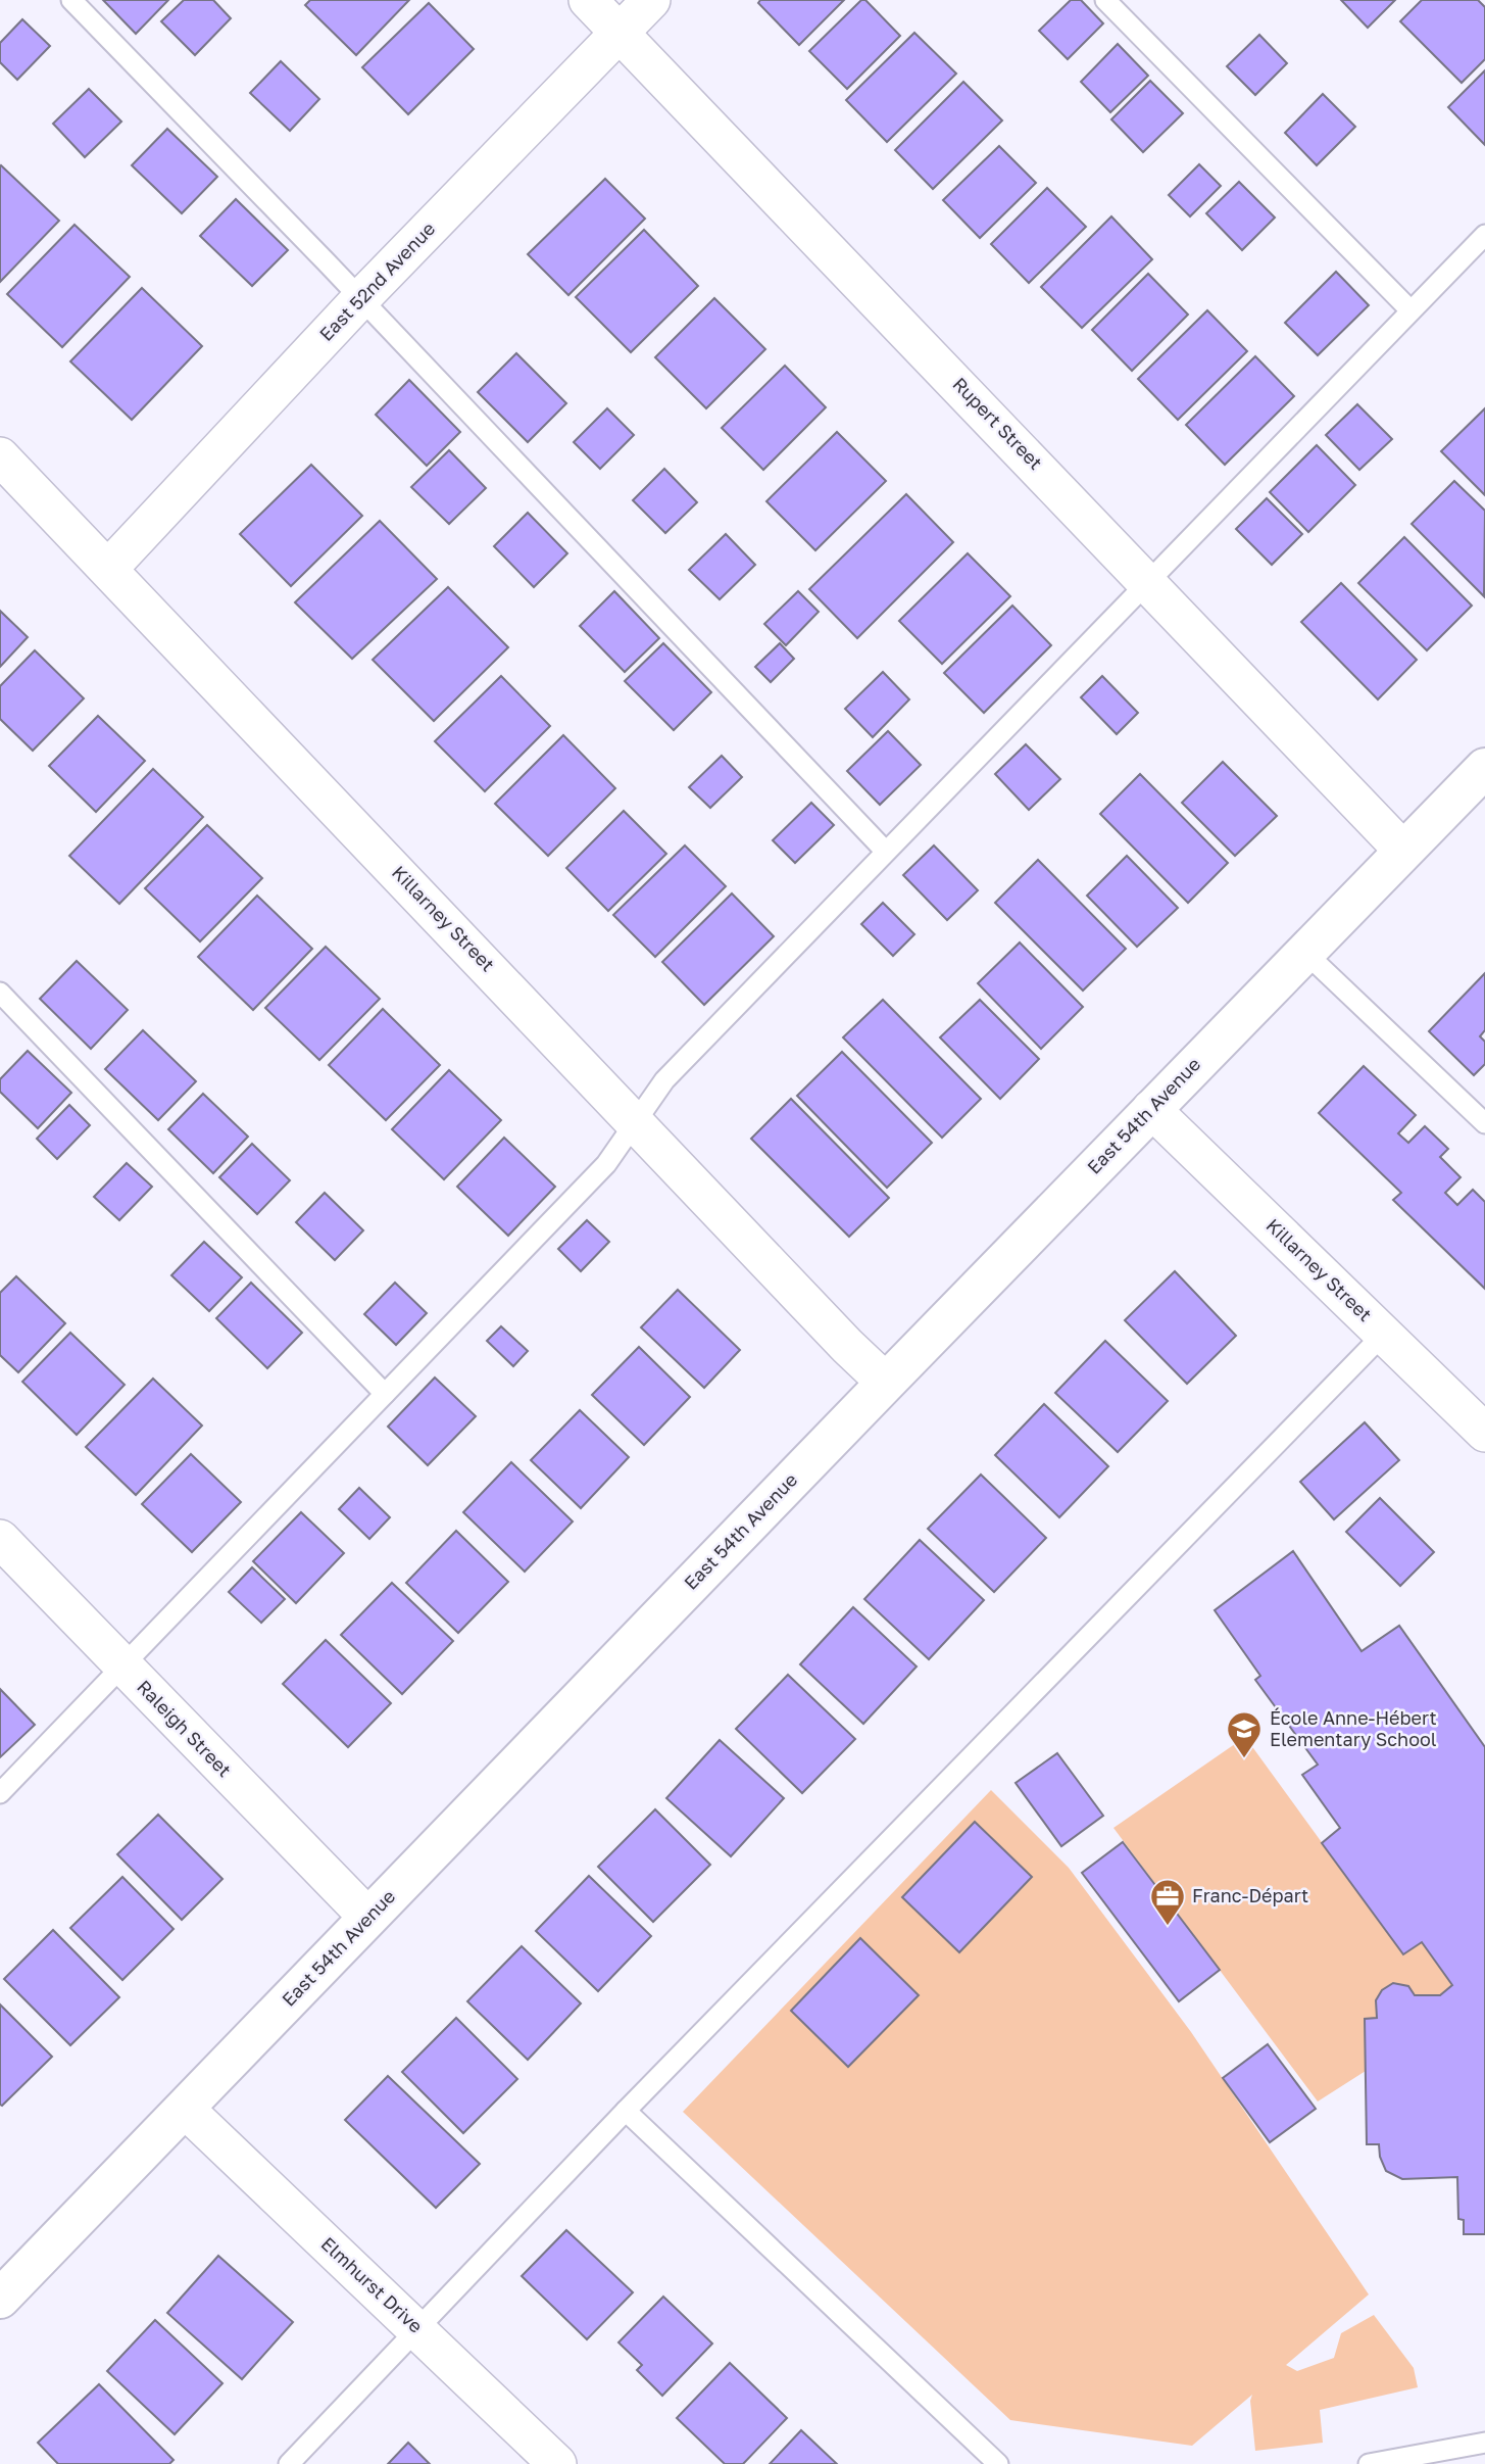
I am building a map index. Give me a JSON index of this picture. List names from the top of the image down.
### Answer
{
  "streets": {
    "street": [
      "East 52nd Avenue",
      "Rupert Street",
      "Killarney Street",
      "East 54th Avenue",
      "Raleigh Street",
      "Elmhurst Drive"
    ]
  },
  "crossings": [
    ["East 52nd Avenue", "Rupert Street"],
    ["East 52nd Avenue", "Killarney Street"],
    ["Rupert Street", "East 54th Avenue"],
    ["Killarney Street", "East 54th Avenue"],
    ["East 54th Avenue", "Raleigh Street"],
    ["East 54th Avenue", "Elmhurst Drive"]
  ],
  "places": {
    "school or university": ["École Anne-Hébert Elementary School"],
    "office": ["Franc-Départ"]
  }
}
